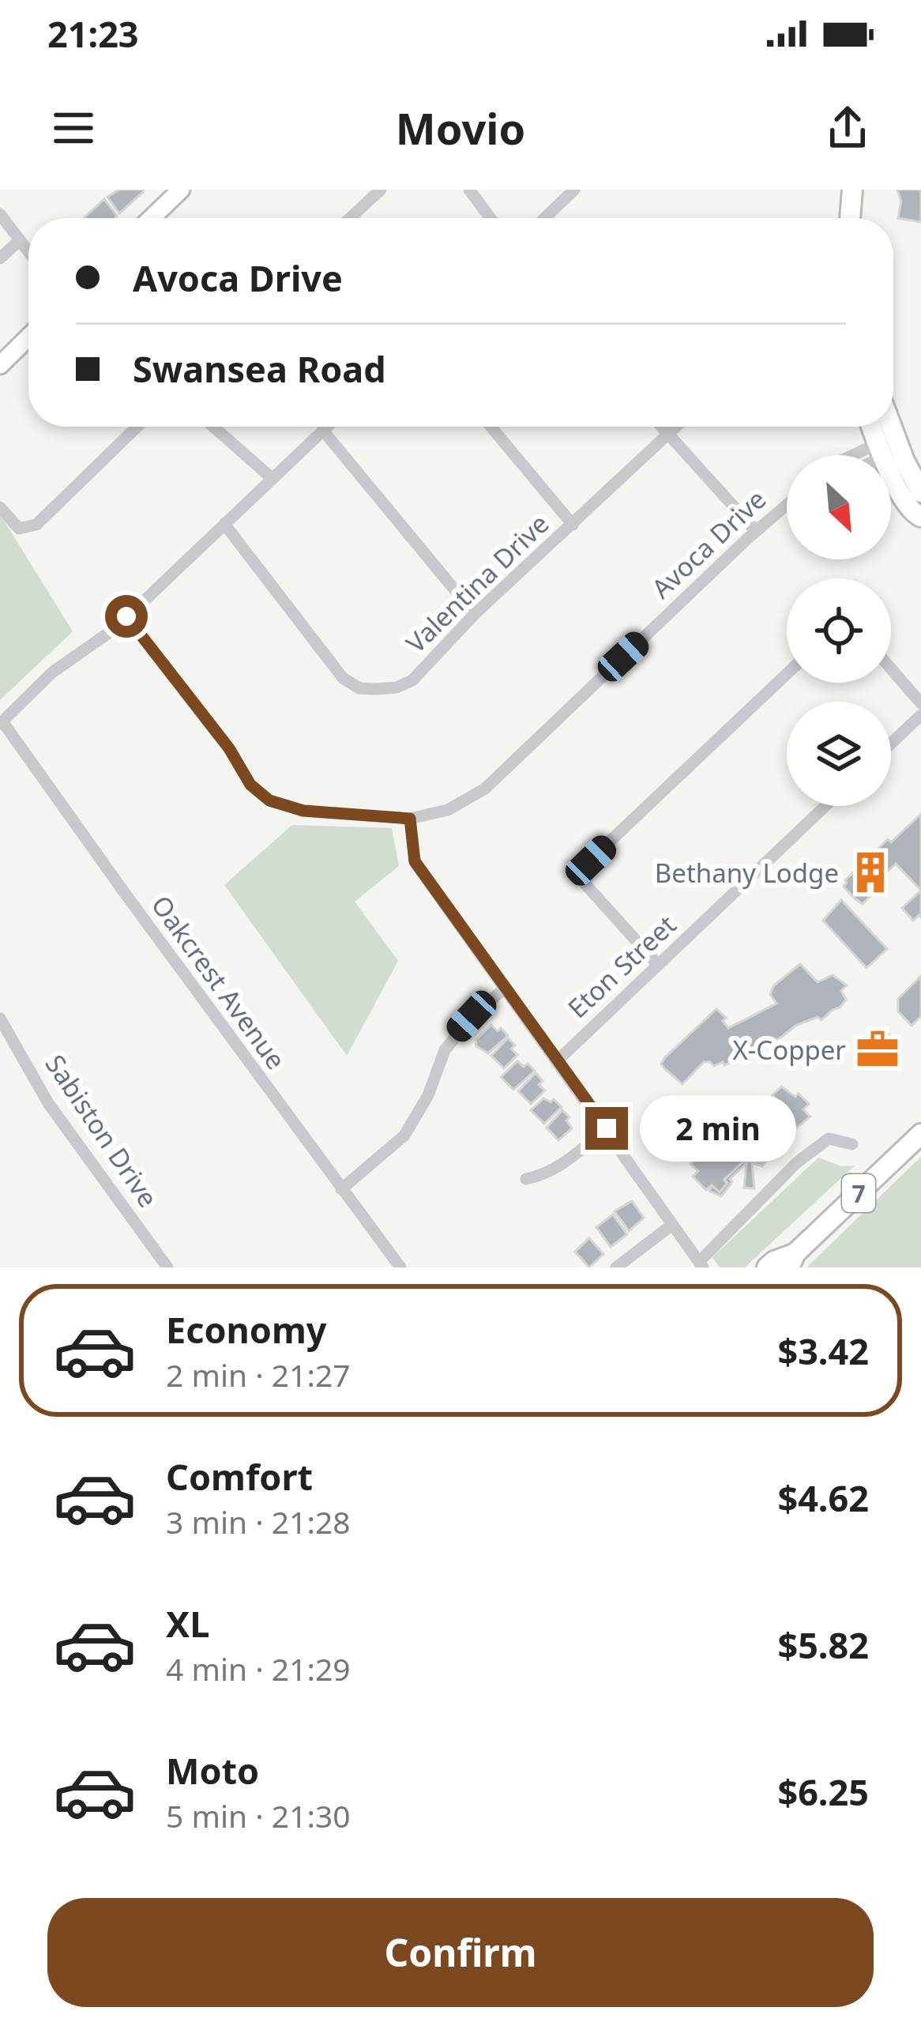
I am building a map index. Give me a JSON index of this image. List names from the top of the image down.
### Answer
{
  "streets": {
    "main road": ["7"],
    "street": [
      "Avoca Drive",
      "Valentina Drive",
      "Eton Street",
      "Oakcrest Avenue",
      "Sabiston Drive"
    ]
  },
  "places": {
    "building": ["Bethany Lodge"],
    "office": ["X-Copper"]
  },
  "north": "bottom right",
  "page": {
    "status": "21:23",
    "header": "Movio",
    "banner": ["Avoca Drive", "Swansea Road"],
    "bubble": "2 min",
    "list": [
      {
        "name": "Economy",
        "note": "2 min · 21:27",
        "value": "$3.42"
      },
      {
        "name": "Comfort",
        "note": "3 min · 21:28",
        "value": "$4.62"
      },
      {
        "name": "XL",
        "note": "4 min · 21:29",
        "value": "$5.82"
      },
      {
        "name": "Moto",
        "note": "5 min · 21:30",
        "value": "$6.25"
      }
    ],
    "buttons": "Confirm"
  }
}
